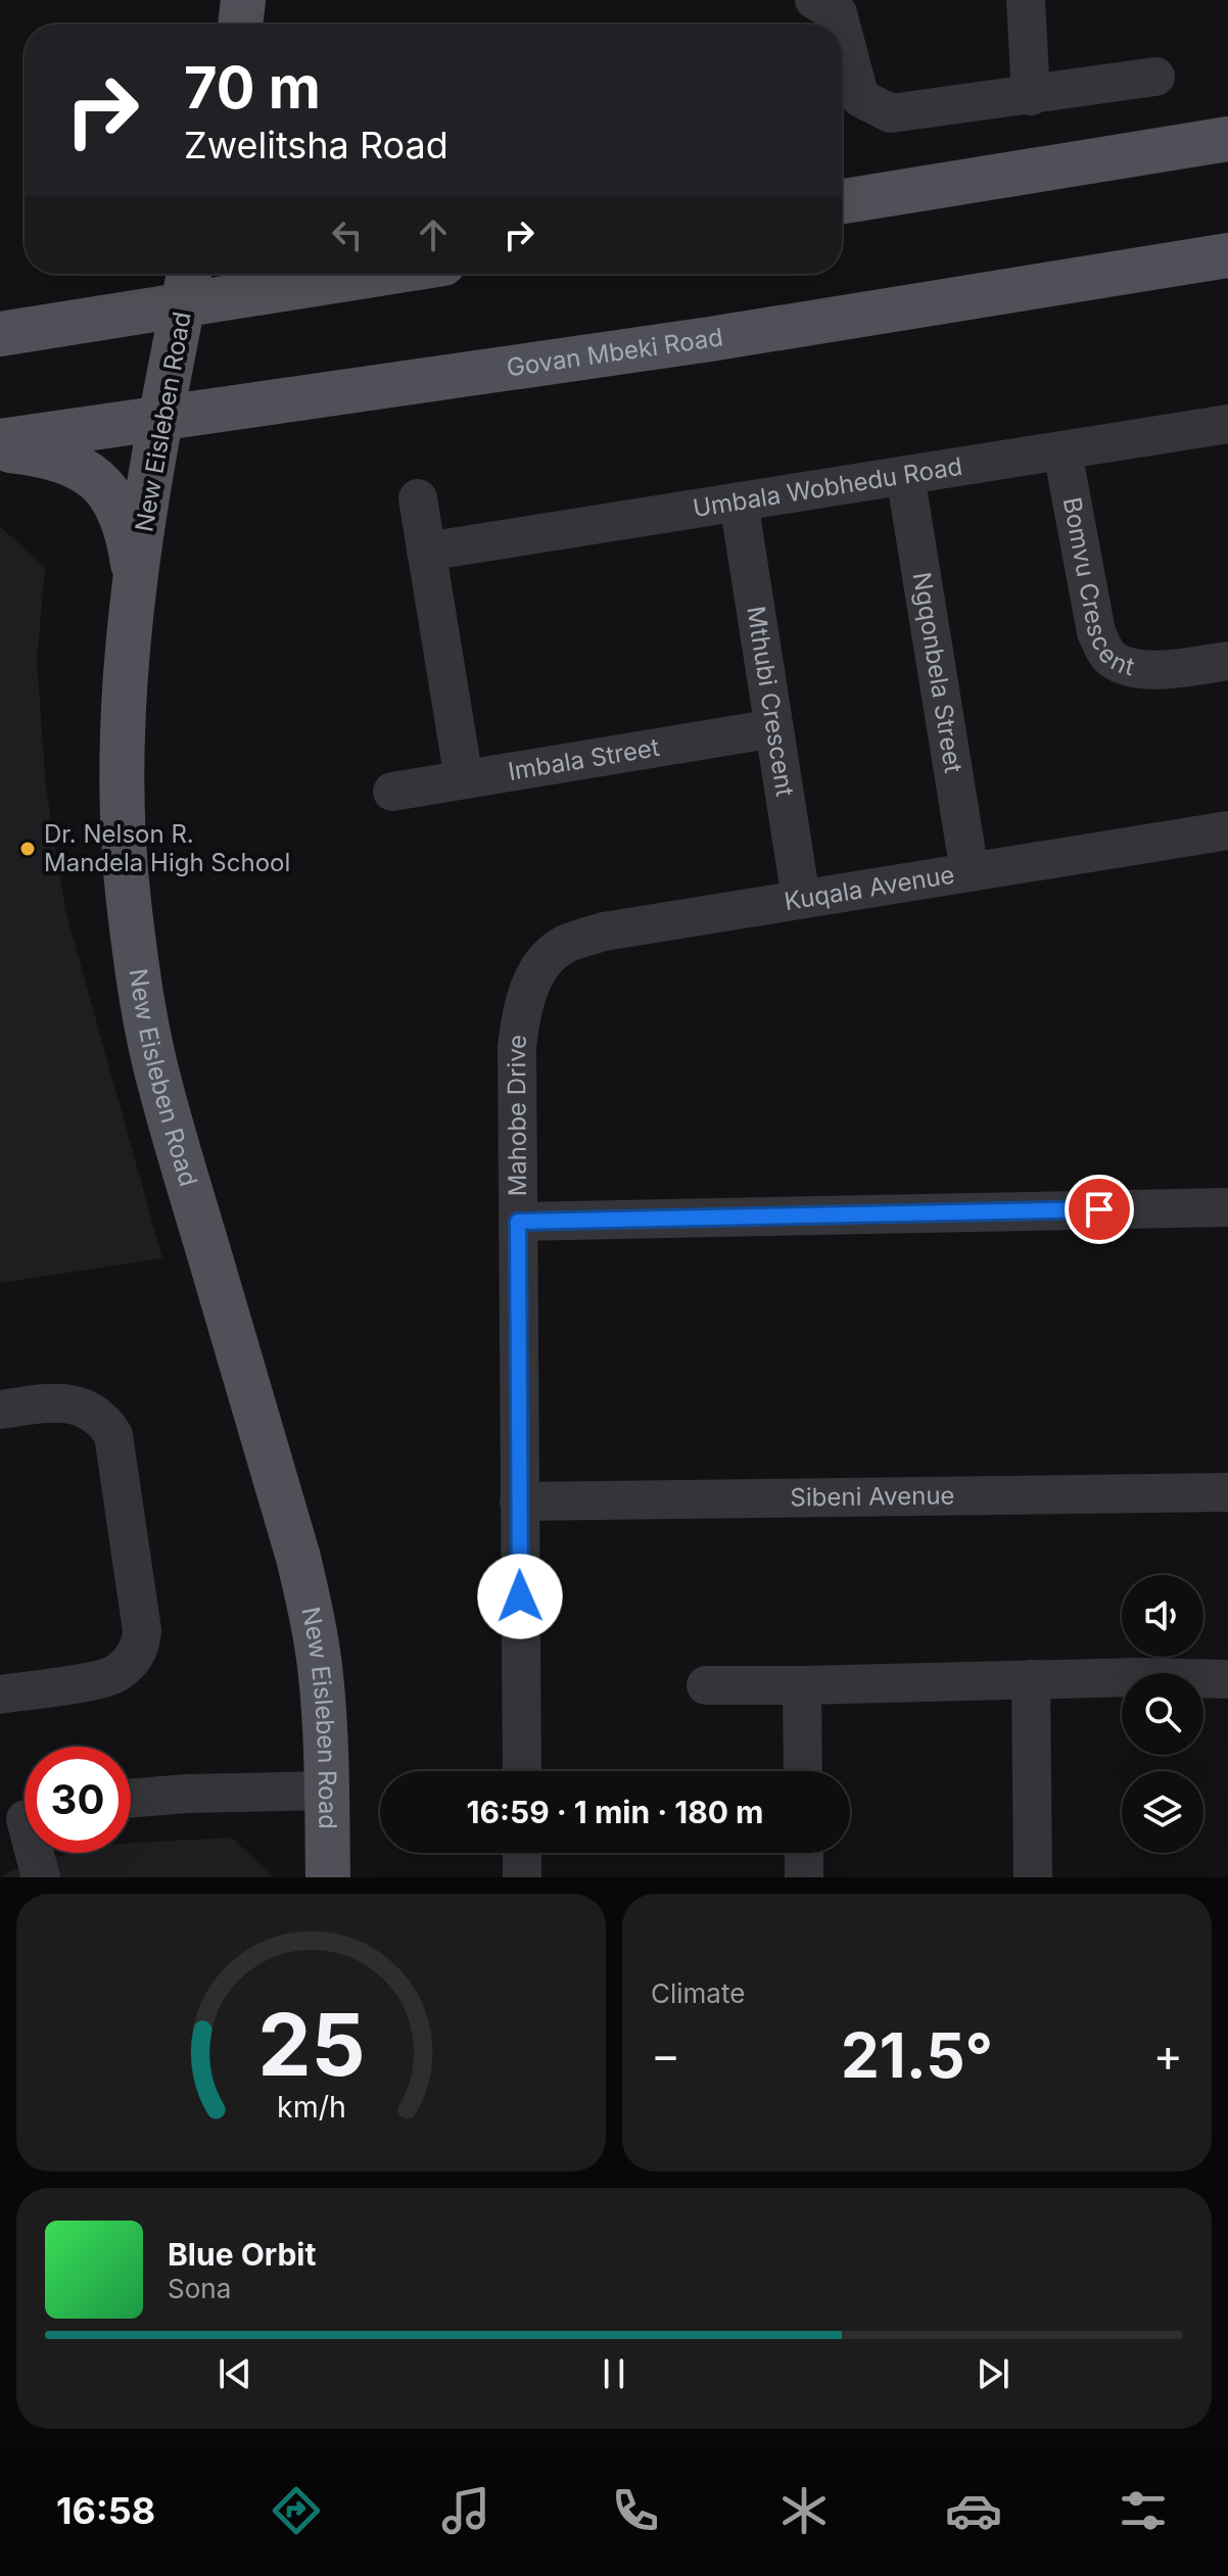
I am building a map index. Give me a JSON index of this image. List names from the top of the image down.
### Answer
{
  "streets": {
    "main road": ["Govan Mbeki Road", "New Eisleben Road"],
    "street": [
      "Umbala Wobhedu Road",
      "Bomvu Crescent",
      "Ngqonbela Street",
      "Mthubi Crescent",
      "Imbala Street",
      "Kuqala Avenue",
      "Mahobe Drive",
      "Sibeni Avenue"
    ]
  },
  "crossings": [
    ["Govan Mbeki Road", "New Eisleben Road"],
    ["Umbala Wobhedu Road", "Bomvu Crescent"],
    ["Umbala Wobhedu Road", "Ngqonbela Street"],
    ["Umbala Wobhedu Road", "Mthubi Crescent"],
    ["Ngqonbela Street", "Kuqala Avenue"],
    ["Mthubi Crescent", "Imbala Street"],
    ["Mthubi Crescent", "Kuqala Avenue"],
    ["Kuqala Avenue", "Mahobe Drive"],
    ["Mahobe Drive", "Sibeni Avenue"]
  ],
  "places": ["Dr. Nelson R. Mandela High School"],
  "page": {
    "turn": ["70 m", "Zwelitsha Road"],
    "limit": "30",
    "trip": "16:59 · 1 min · 180 m",
    "tile": "Climate",
    "heat": ["−", "21.5°", "+"],
    "song": ["Blue Orbit", "Sona"],
    "tabs": "16:58",
    "gauge": ["25", "km/h"]
  }
}
